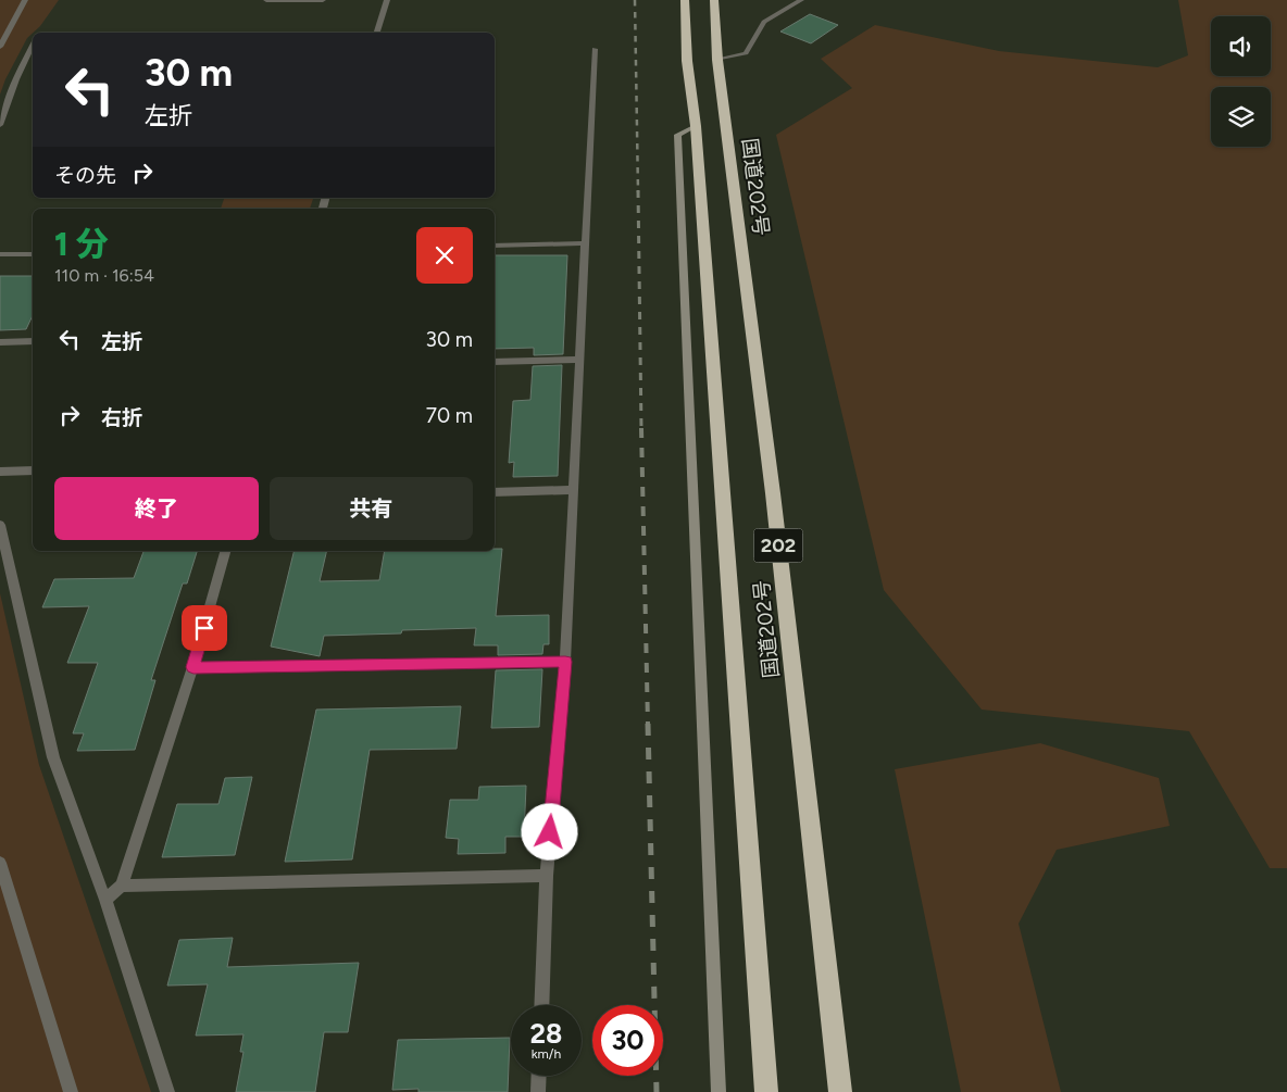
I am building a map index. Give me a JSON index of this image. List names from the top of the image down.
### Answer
{
  "streets": {
    "highway": ["国道202号", "202"]
  },
  "page": {
    "turn": ["30 m", "左折"],
    "then": "その先",
    "heading": ["1 分", "110 m · 16:54"],
    "list": [
      {
        "name": "左折",
        "value": "30 m"
      },
      {
        "name": "右折",
        "value": "70 m"
      }
    ],
    "buttons": ["終了", "共有"],
    "speed": "28 km/h",
    "limit": "30"
  }
}
